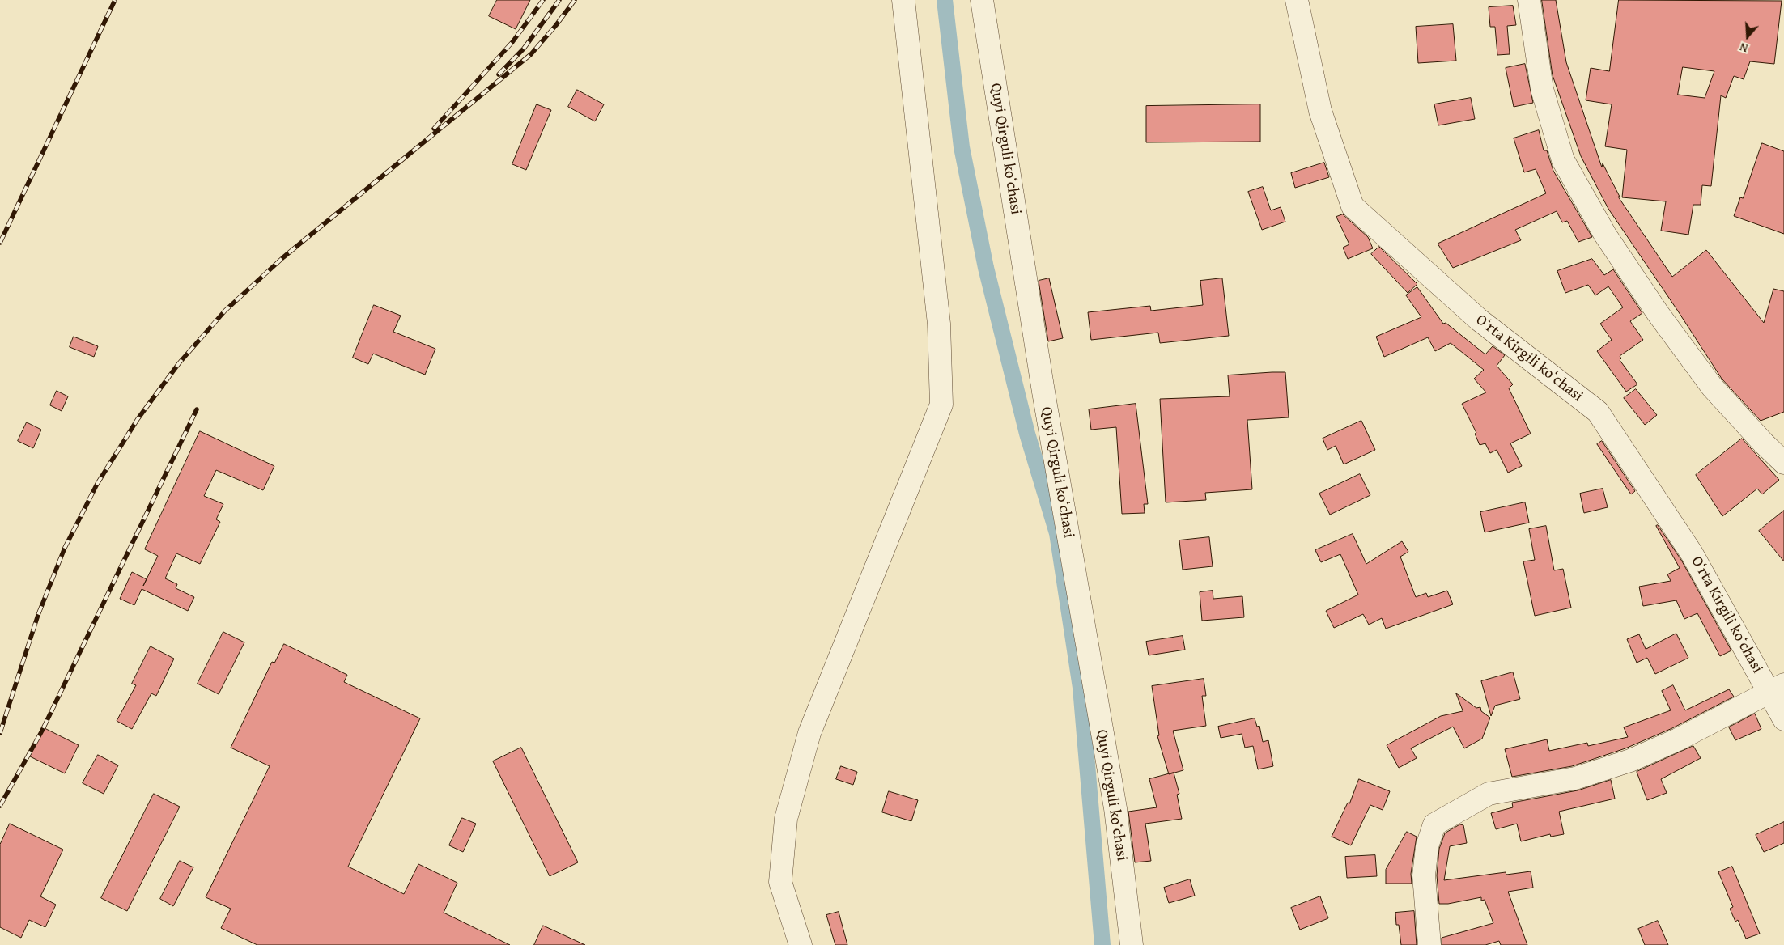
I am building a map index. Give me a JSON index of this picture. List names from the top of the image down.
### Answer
{
  "streets": {
    "street": ["Quyi Qirguli koʻchasi", "Oʻrta Kirgili koʻchasi"]
  },
  "north": "bottom"
}
